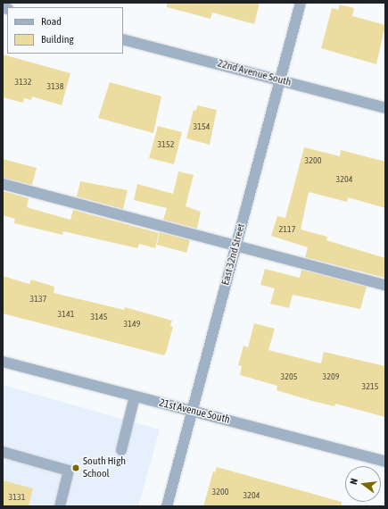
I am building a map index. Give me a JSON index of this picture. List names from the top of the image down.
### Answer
{
  "streets": {
    "street": ["22nd Avenue South", "East 32nd Street", "21st Avenue South"]
  },
  "crossings": [
    ["22nd Avenue South", "East 32nd Street"],
    ["East 32nd Street", "21st Avenue South"]
  ],
  "places": ["South High School"],
  "house_numbers": [
    "3132",
    "3138",
    "3154",
    "3152",
    "3200",
    "3204",
    "2117",
    "3137",
    "3141",
    "3145",
    "3149",
    "3205",
    "3209",
    "3215",
    "3200",
    "3204",
    "3131"
  ],
  "legend": ["Road", "Building"],
  "north": "left"
}
